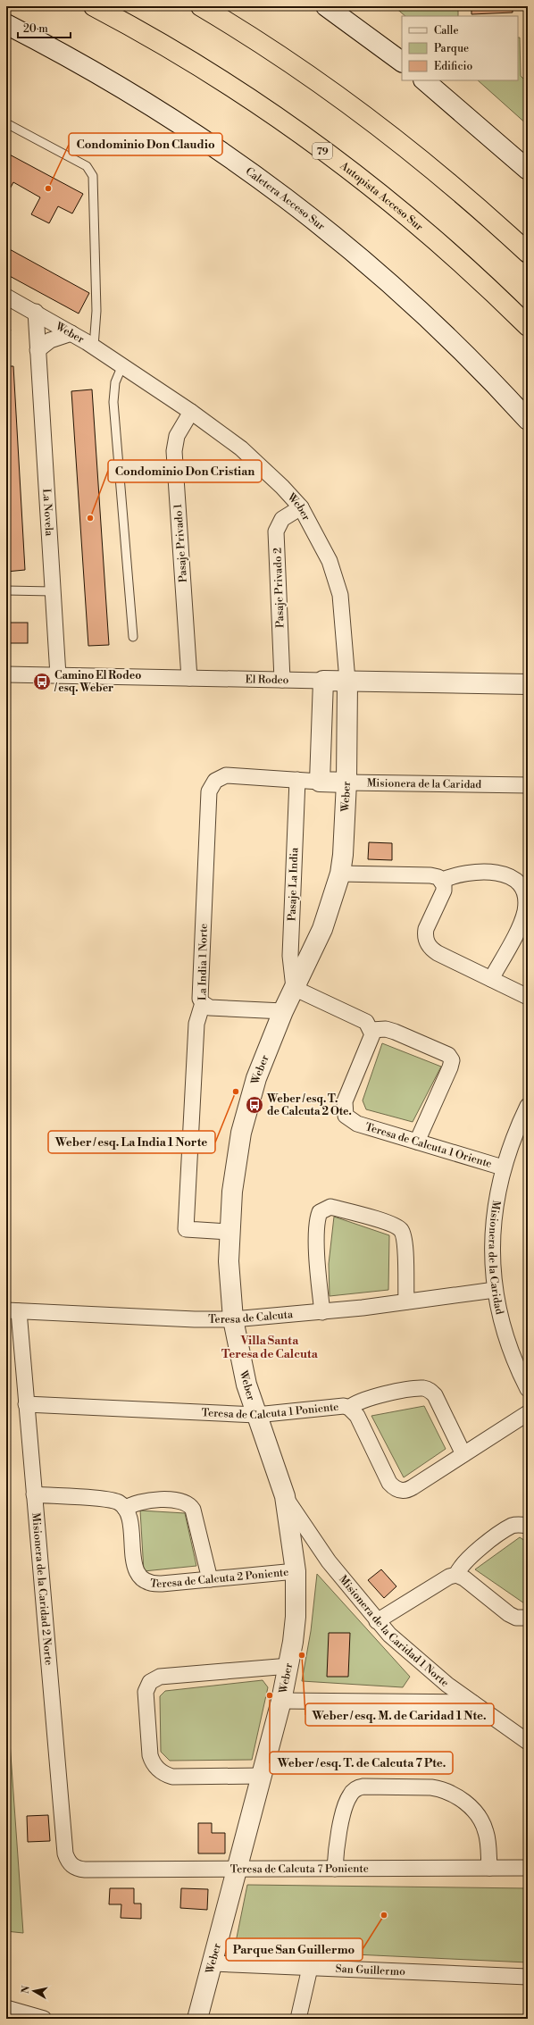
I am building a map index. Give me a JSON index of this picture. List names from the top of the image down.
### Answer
{
  "streets": {
    "highway": ["79", "Autopista Acceso Sur"],
    "street": [
      "Caletera Acceso Sur",
      "Weber",
      "La Novela",
      "Pasaje Privado 1",
      "Pasaje Privado 2",
      "El Rodeo",
      "Misionera de la Caridad",
      "Pasaje La India",
      "La India 1 Norte",
      "Teresa de Calcuta 1 Oriente",
      "Teresa de Calcuta",
      "Teresa de Calcuta 1 Poniente",
      "Teresa de Calcuta 2 Poniente",
      "Misionera de la Caridad 2 Norte",
      "Misionera de la Caridad 1 Norte",
      "Teresa de Calcuta 7 Poniente",
      "San Guillermo"
    ]
  },
  "crossings": [
    ["Weber", "La Novela"],
    ["Weber", "Pasaje Privado 1"],
    ["Weber", "Pasaje Privado 2"],
    ["Weber", "El Rodeo"],
    ["Weber", "Misionera de la Caridad"],
    ["Weber", "Pasaje La India"],
    ["Weber", "La India 1 Norte"],
    ["Weber", "Teresa de Calcuta"],
    ["Weber", "Teresa de Calcuta 1 Poniente"],
    ["Weber", "Teresa de Calcuta 2 Poniente"],
    ["Weber", "Misionera de la Caridad 1 Norte"],
    ["Weber", "Teresa de Calcuta 7 Poniente"],
    ["Weber", "San Guillermo"],
    ["La Novela", "El Rodeo"],
    ["Pasaje Privado 1", "El Rodeo"],
    ["Pasaje Privado 2", "El Rodeo"],
    ["Misionera de la Caridad", "Teresa de Calcuta 1 Oriente"],
    ["Misionera de la Caridad", "Teresa de Calcuta"],
    ["Pasaje La India", "La India 1 Norte"],
    ["Teresa de Calcuta", "Misionera de la Caridad 2 Norte"],
    ["Teresa de Calcuta 1 Poniente", "Misionera de la Caridad 2 Norte"],
    ["Misionera de la Caridad 2 Norte", "Teresa de Calcuta 7 Poniente"]
  ],
  "districts": ["Villa Santa Teresa de Calcuta"],
  "places": {
    "other": [
      "Condominio Don Claudio",
      "Condominio Don Cristian",
      "Weber / esq. La India 1 Norte",
      "Weber / esq. M. de Caridad 1 Nte.",
      "Weber / esq. T. de Calcuta 7 Pte.",
      "Parque San Guillermo"
    ],
    "bus stop": ["Camino El Rodeo / esq. Weber", "Weber / esq. T. de Calcuta 2 Ote."]
  },
  "legend": ["Calle", "Parque", "Edificio"],
  "scale_bar": "20 m",
  "north": "left"
}
